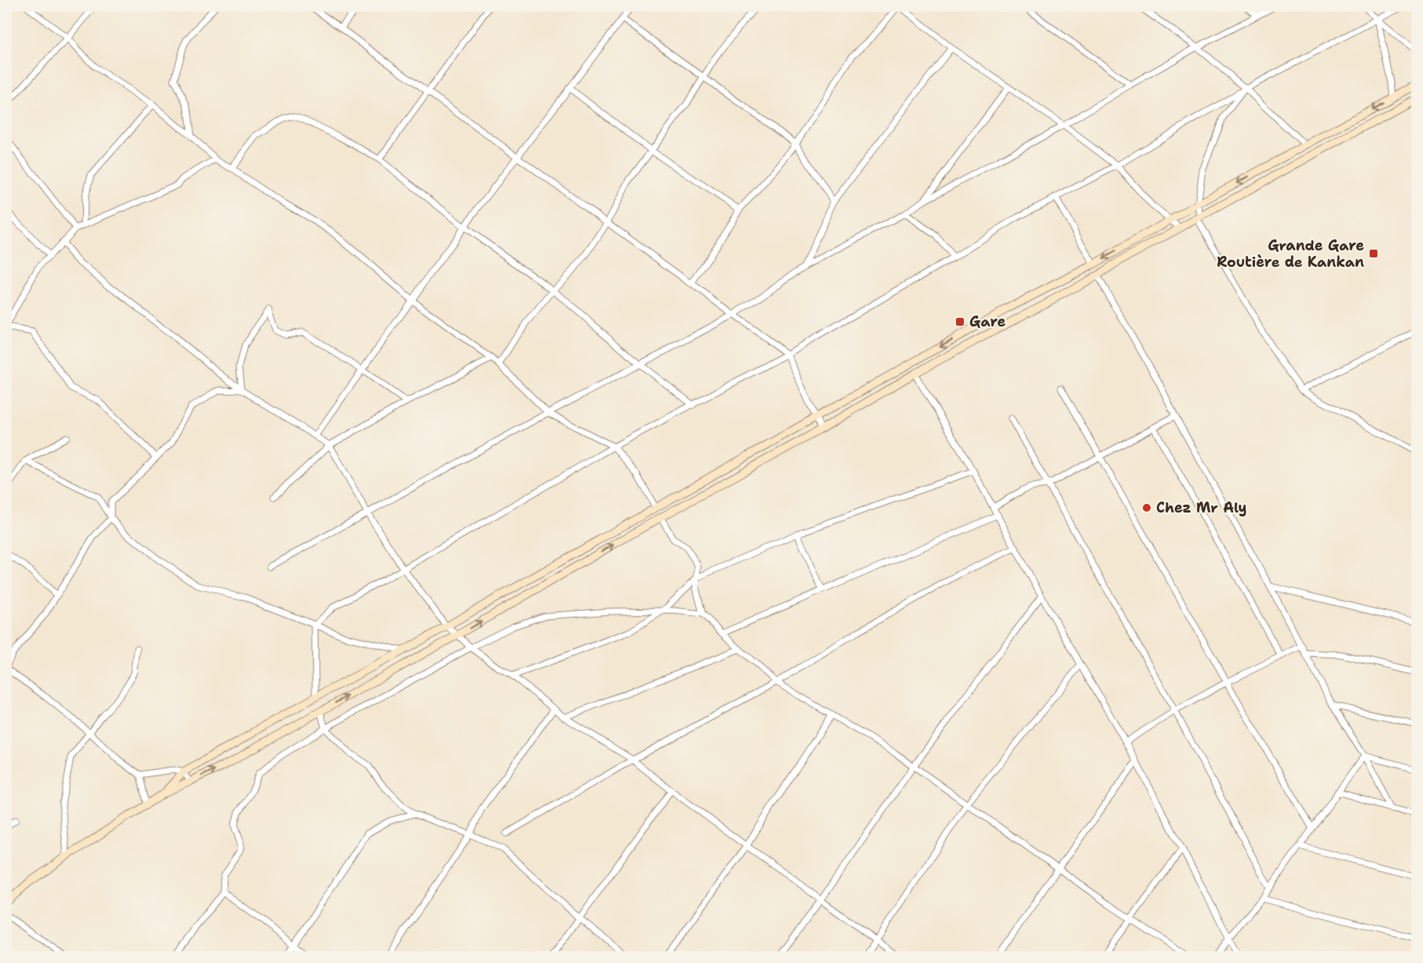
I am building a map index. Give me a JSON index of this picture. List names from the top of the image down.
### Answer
{
  "places": {
    "transit": ["Grande Gare Routière de Kankan", "Gare"],
    "other": ["Chez Mr Aly"]
  }
}
